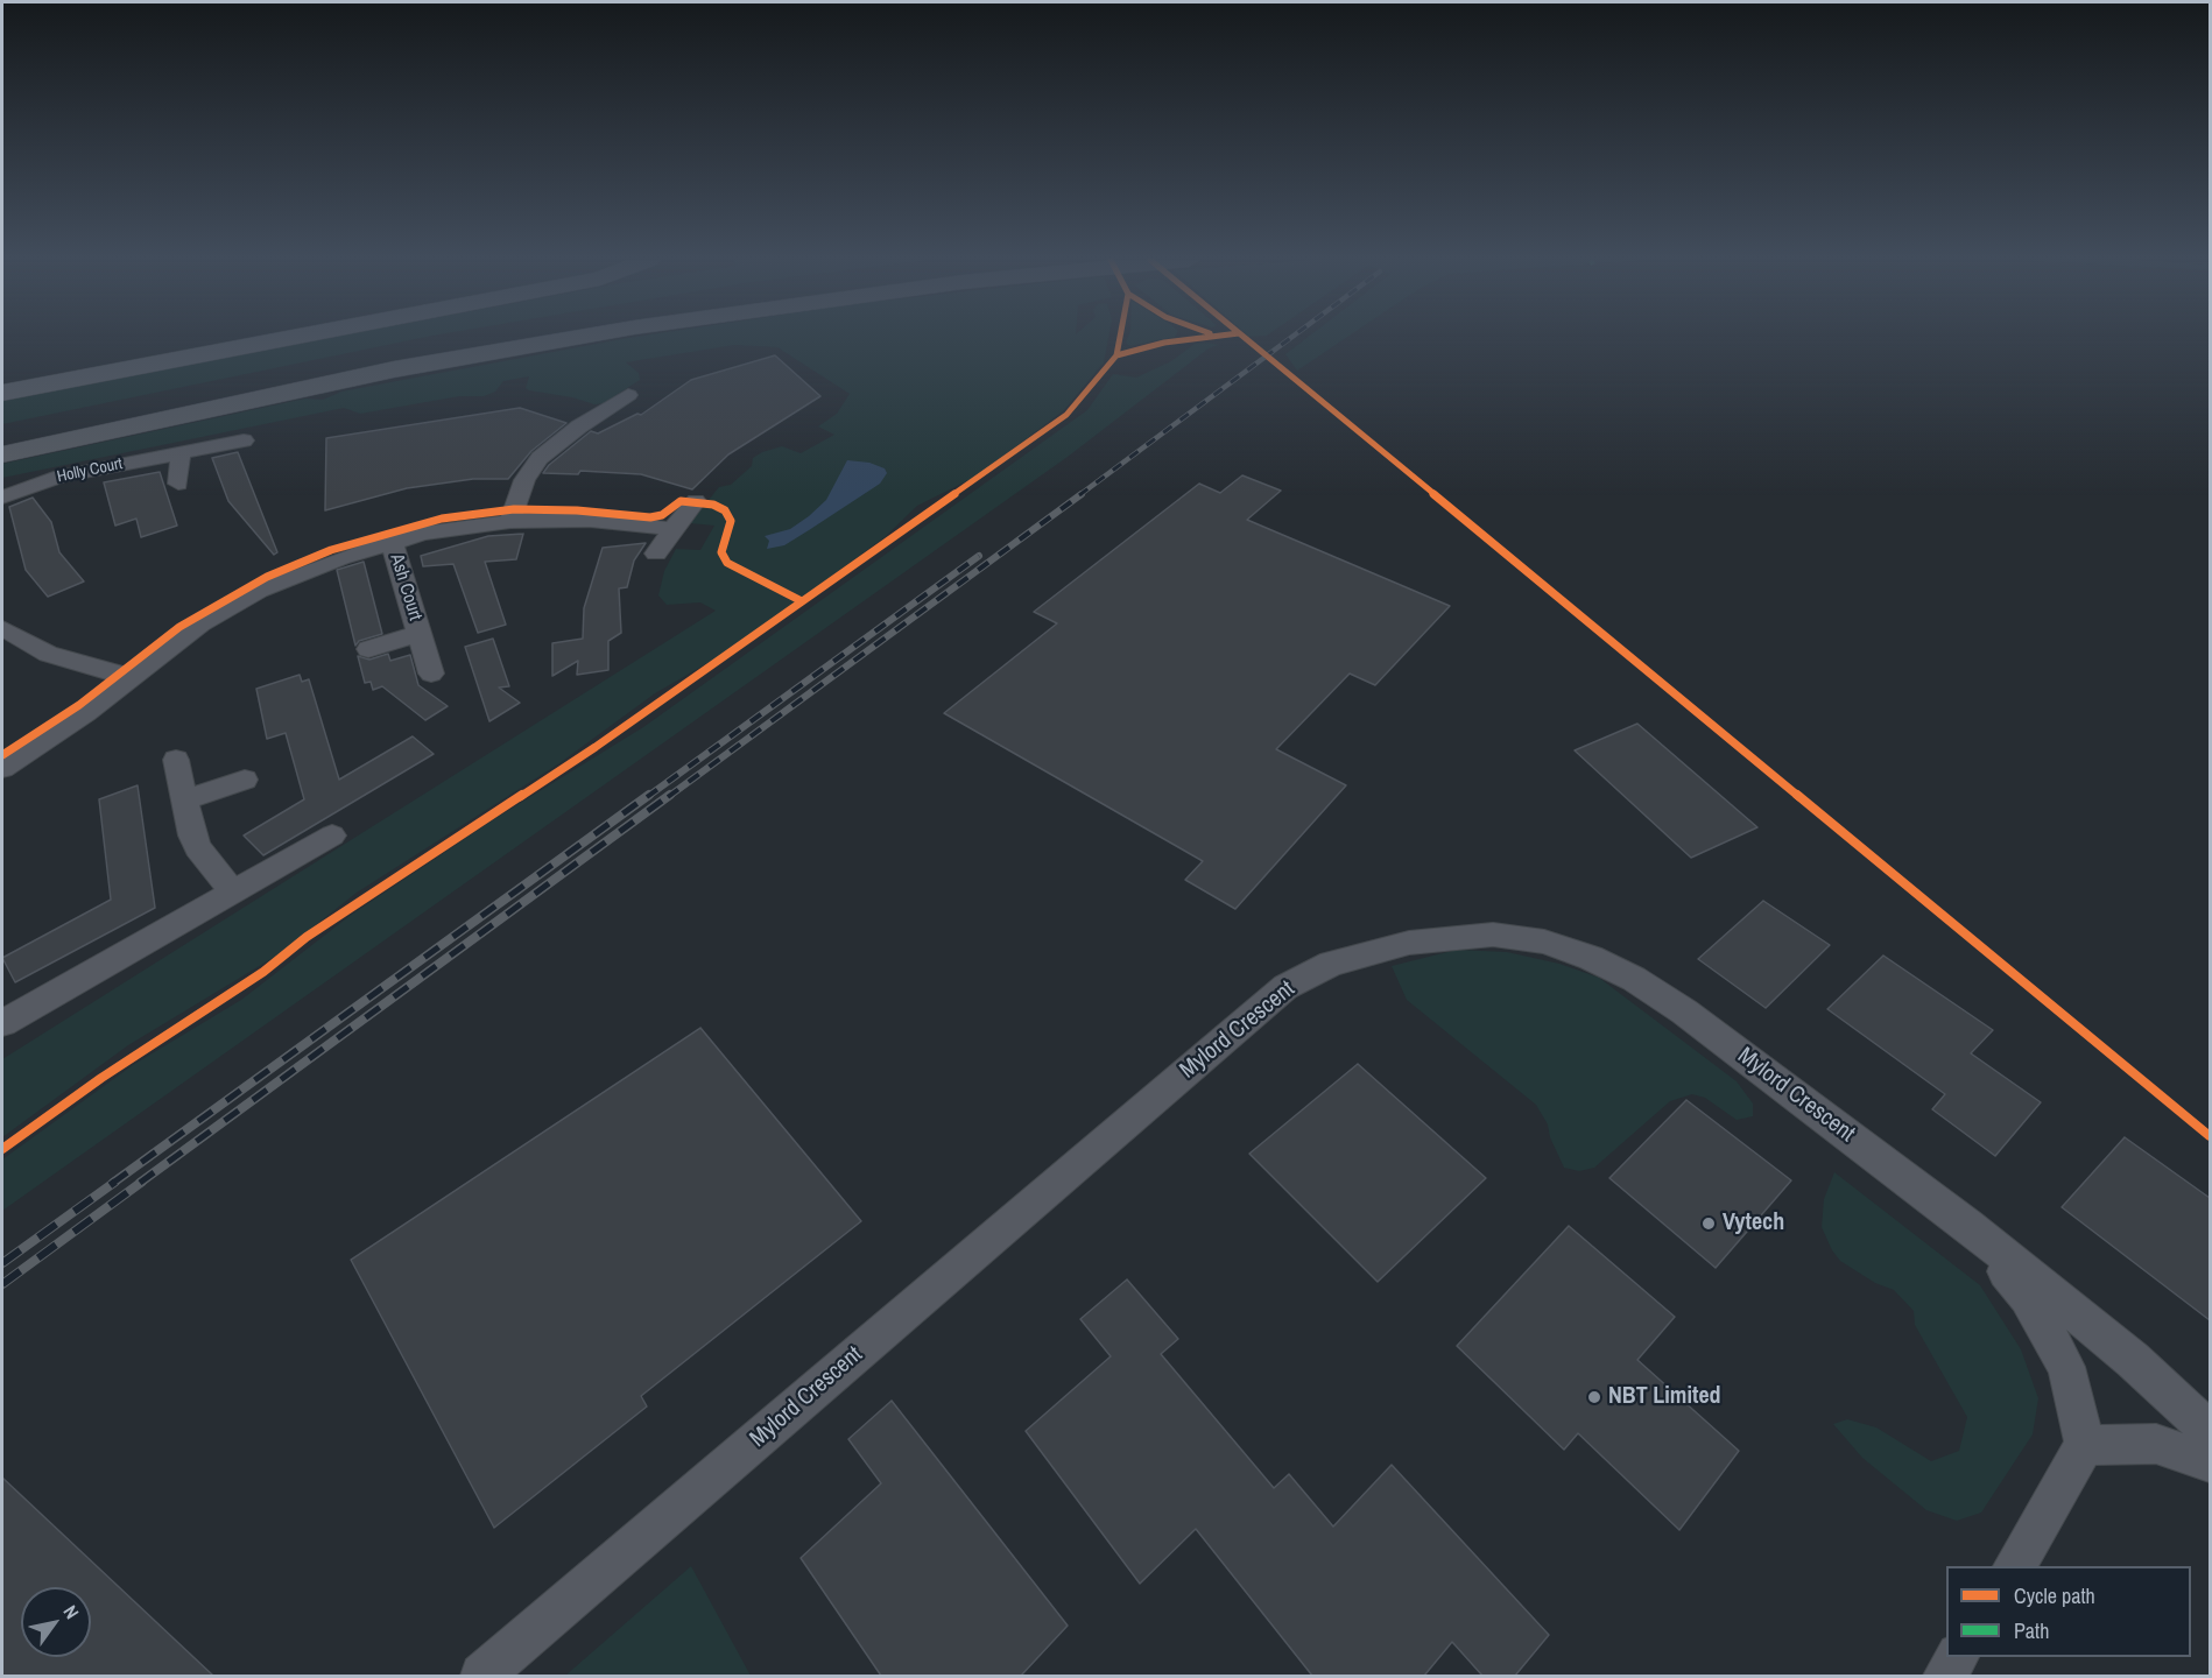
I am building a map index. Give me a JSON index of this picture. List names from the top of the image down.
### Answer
{
  "streets": {
    "street": ["Holly Court", "Ash Court", "Mylord Crescent"]
  },
  "places": ["Vytech", "NBT Limited"],
  "legend": ["Cycle path", "Path"],
  "north": "top right"
}
